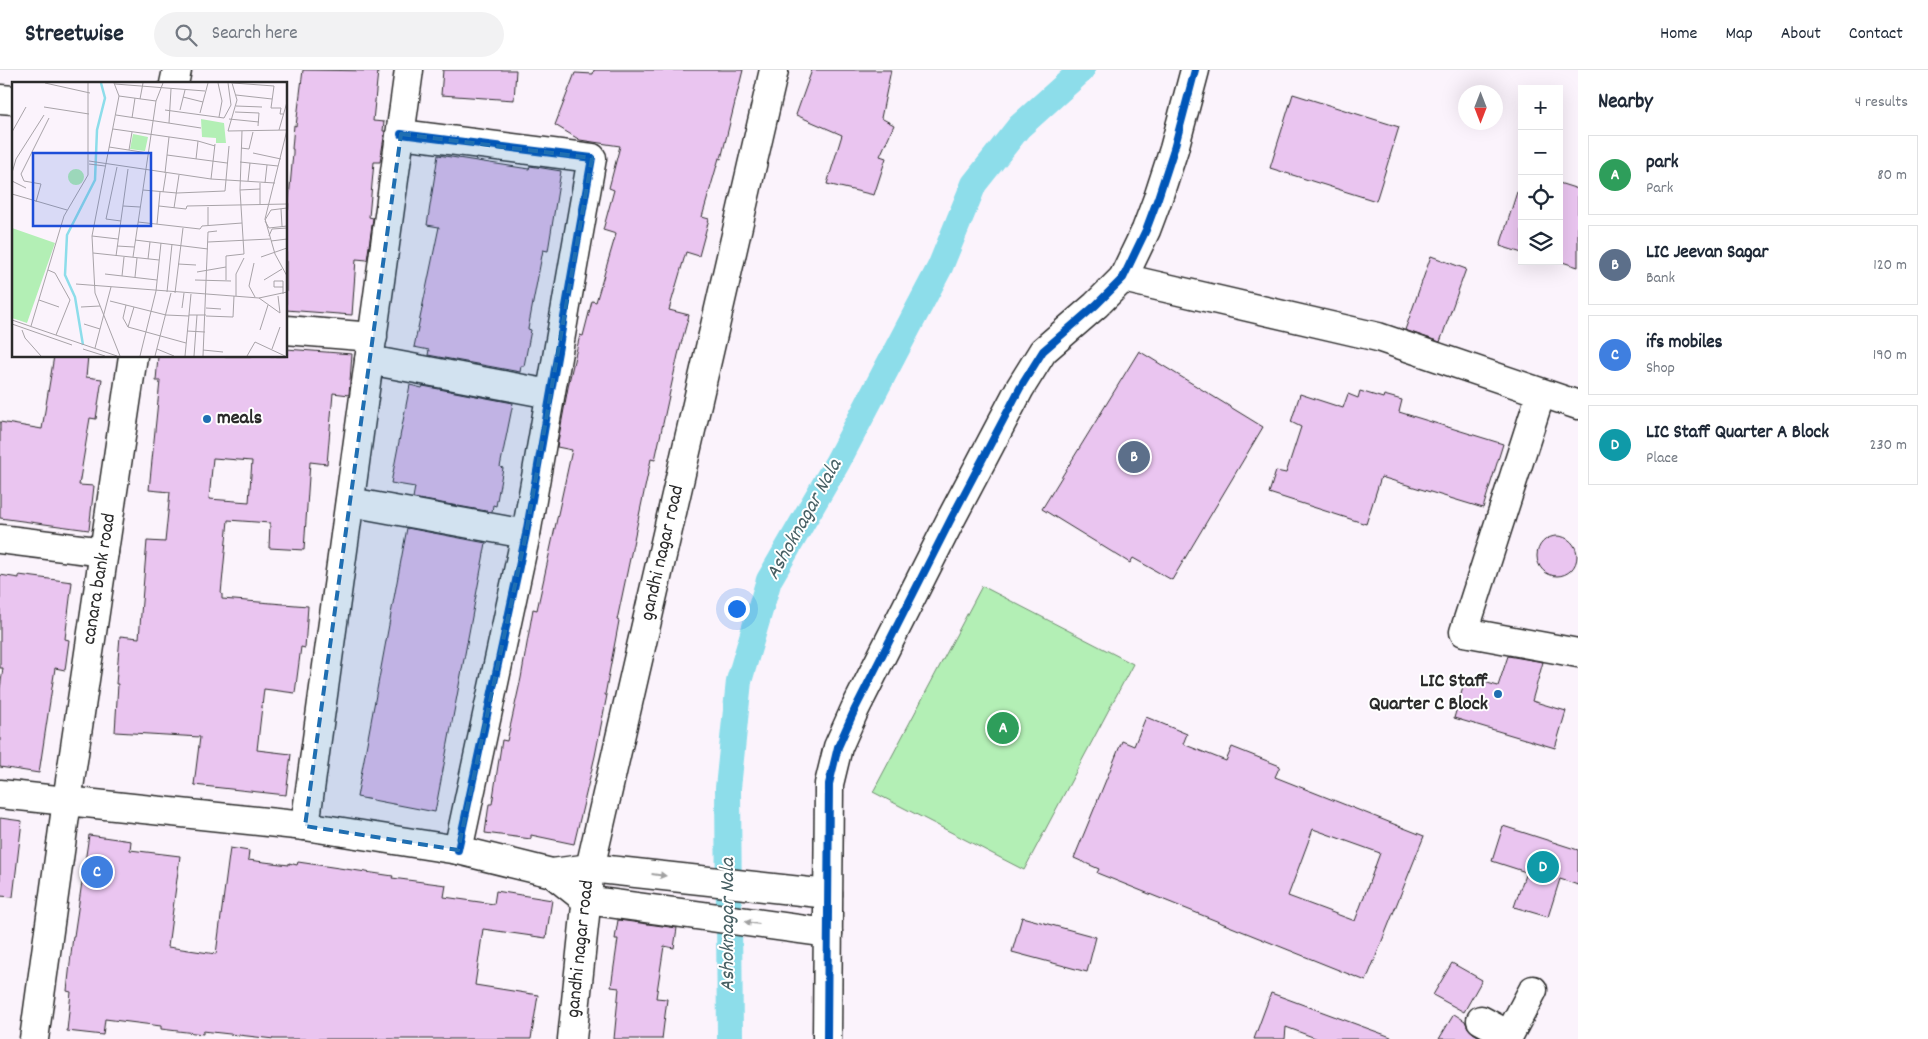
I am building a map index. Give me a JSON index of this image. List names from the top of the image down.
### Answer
{
  "streets": {
    "street": ["gandhi nagar road", "canara bank road"]
  },
  "water": ["Ashoknagar Nala"],
  "places": ["meals", "LIC Staff Quarter C Block"],
  "north": "bottom",
  "page": {
    "header": "Streetwise",
    "search": "Search here",
    "nav": [
      "Home",
      "Map",
      "About",
      "Contact"
    ],
    "heading": ["Nearby", "4 results"],
    "map_buttons": ["+", "−"],
    "list": [
      {
        "mark": "A",
        "name": "park",
        "note": "Park",
        "value": "80 m"
      },
      {
        "mark": "B",
        "name": "LIC Jeevan Sagar",
        "note": "Bank",
        "value": "120 m"
      },
      {
        "mark": "C",
        "name": "ifs mobiles",
        "note": "Shop",
        "value": "190 m"
      },
      {
        "mark": "D",
        "name": "LIC Staff Quarter A Block",
        "note": "Place",
        "value": "230 m"
      }
    ],
    "pins": [
      "B",
      "A",
      "D",
      "C"
    ]
  }
}
